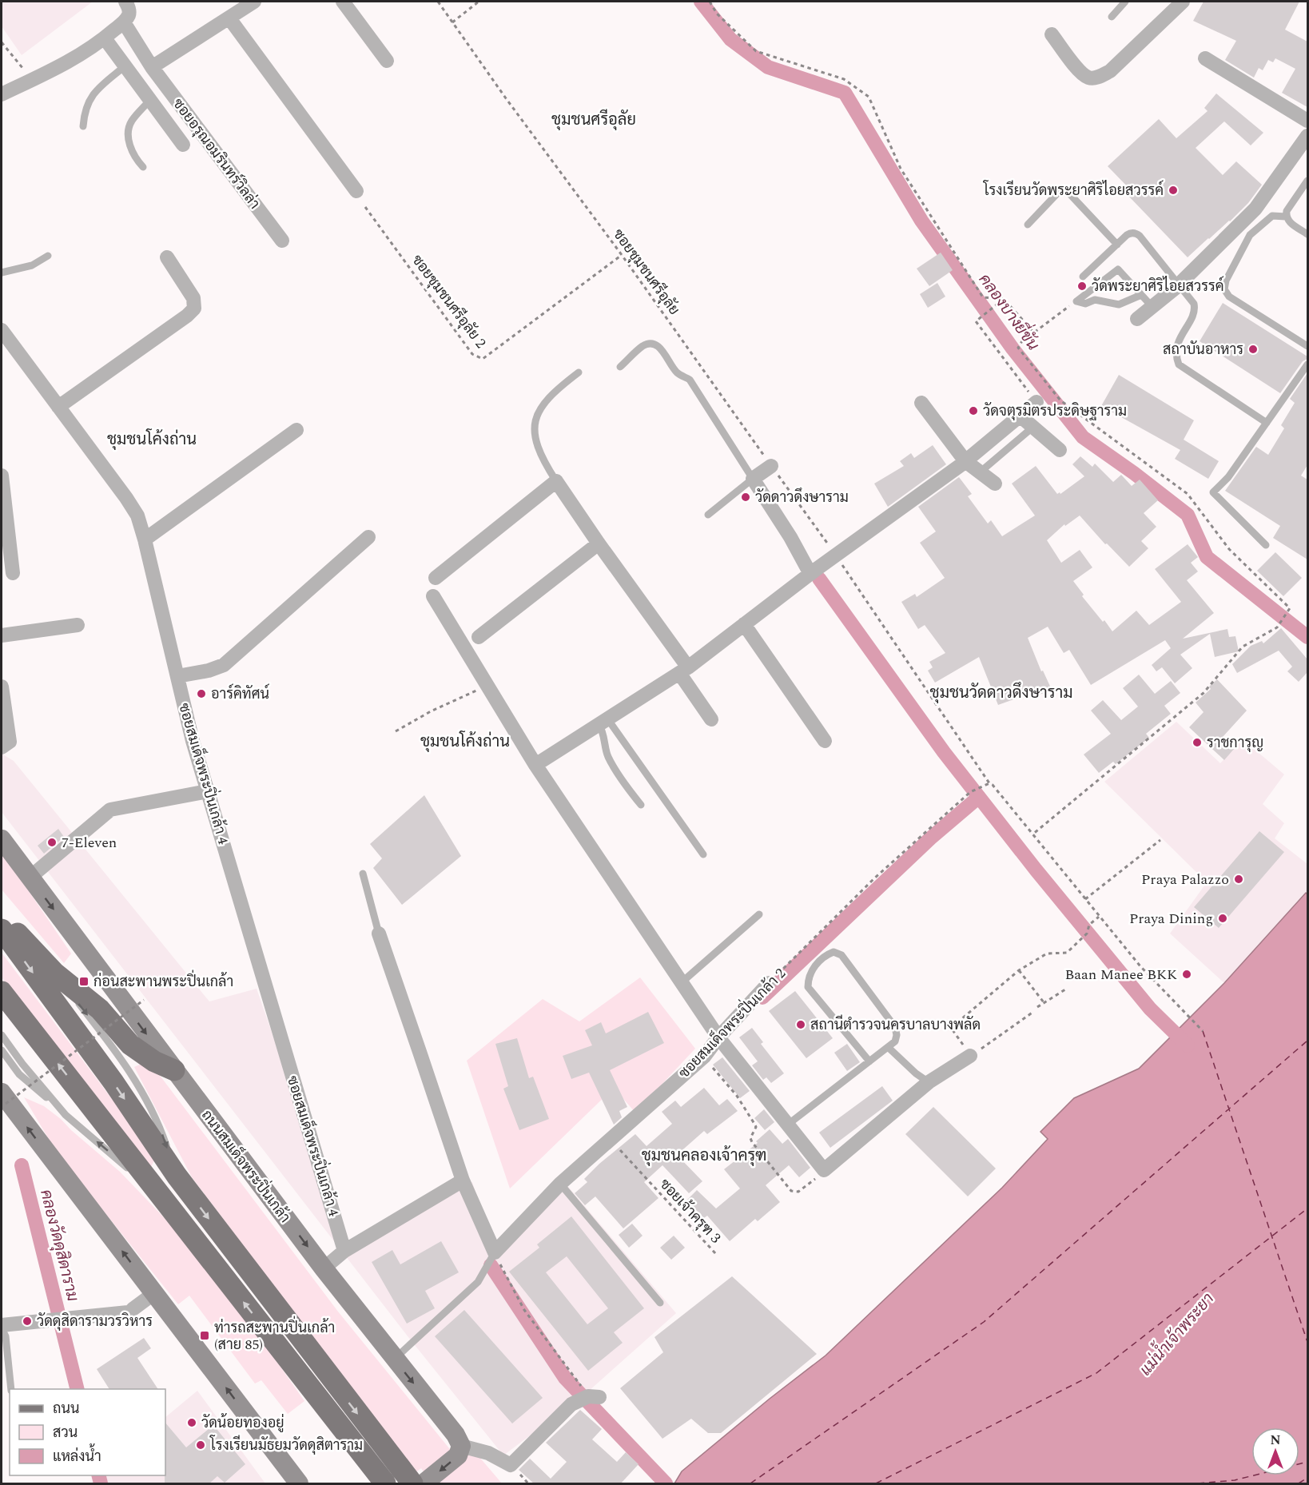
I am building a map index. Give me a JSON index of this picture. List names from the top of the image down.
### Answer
{
  "streets": {
    "main road": ["ถนนสมเด็จพระปิ่นเกล้า"],
    "street": ["ซอยอรุณอมรินทร์วิลล่า", "ซอยสมเด็จพระปิ่นเกล้า 4", "ซอยสมเด็จพระปิ่นเกล้า 2"],
    "path": ["ซอยชุมชนศรีอุลัย", "ซอยชุมชนศรีอุลัย 2", "ซอยเจ้าครุฑ 3"]
  },
  "crossings": [
    ["ซอยชุมชนศรีอุลัย", "ซอยชุมชนศรีอุลัย 2"],
    ["ซอยชุมชนศรีอุลัย", "ซอยสมเด็จพระปิ่นเกล้า 2"],
    ["ซอยสมเด็จพระปิ่นเกล้า 2", "ซอยเจ้าครุฑ 3"]
  ],
  "districts": [
    "ชุมชนศรีอุลัย",
    "ชุมชนโค้งถ่าน",
    "ชุมชนวัดดาวดึงษาราม",
    "ชุมชนโค้งถ่าน",
    "ชุมชนคลองเจ้าครุฑ"
  ],
  "water": ["คลองบางยี่ขัน", "คลองวัดดุสิดาราม", "แม่น้ำเจ้าพระยา"],
  "places": {
    "other": [
      "โรงเรียนวัดพระยาศิริไอยสวรรค์",
      "วัดพระยาศิริไอยสวรรค์",
      "สถาบันอาหาร",
      "วัดจตุรมิตรประดิษฐาราม",
      "วัดดาวดึงษาราม",
      "อาร์คิทัศน์",
      "ราชการุญ",
      "7-Eleven",
      "Praya Palazzo",
      "Praya Dining",
      "Baan Manee BKK",
      "สถานีตำรวจนครบาลบางพลัด",
      "วัดดุสิดารามวรวิหาร",
      "วัดน้อยทองอยู่",
      "โรงเรียนมัธยมวัดดุสิตาราม"
    ],
    "transit": ["ก่อนสะพานพระปิ่นเกล้า", "ท่ารถสะพานปิ่นเกล้า (สาย 85)"]
  },
  "legend": ["ถนน", "สวน", "แหล่งน้ำ"],
  "north": "top"
}
